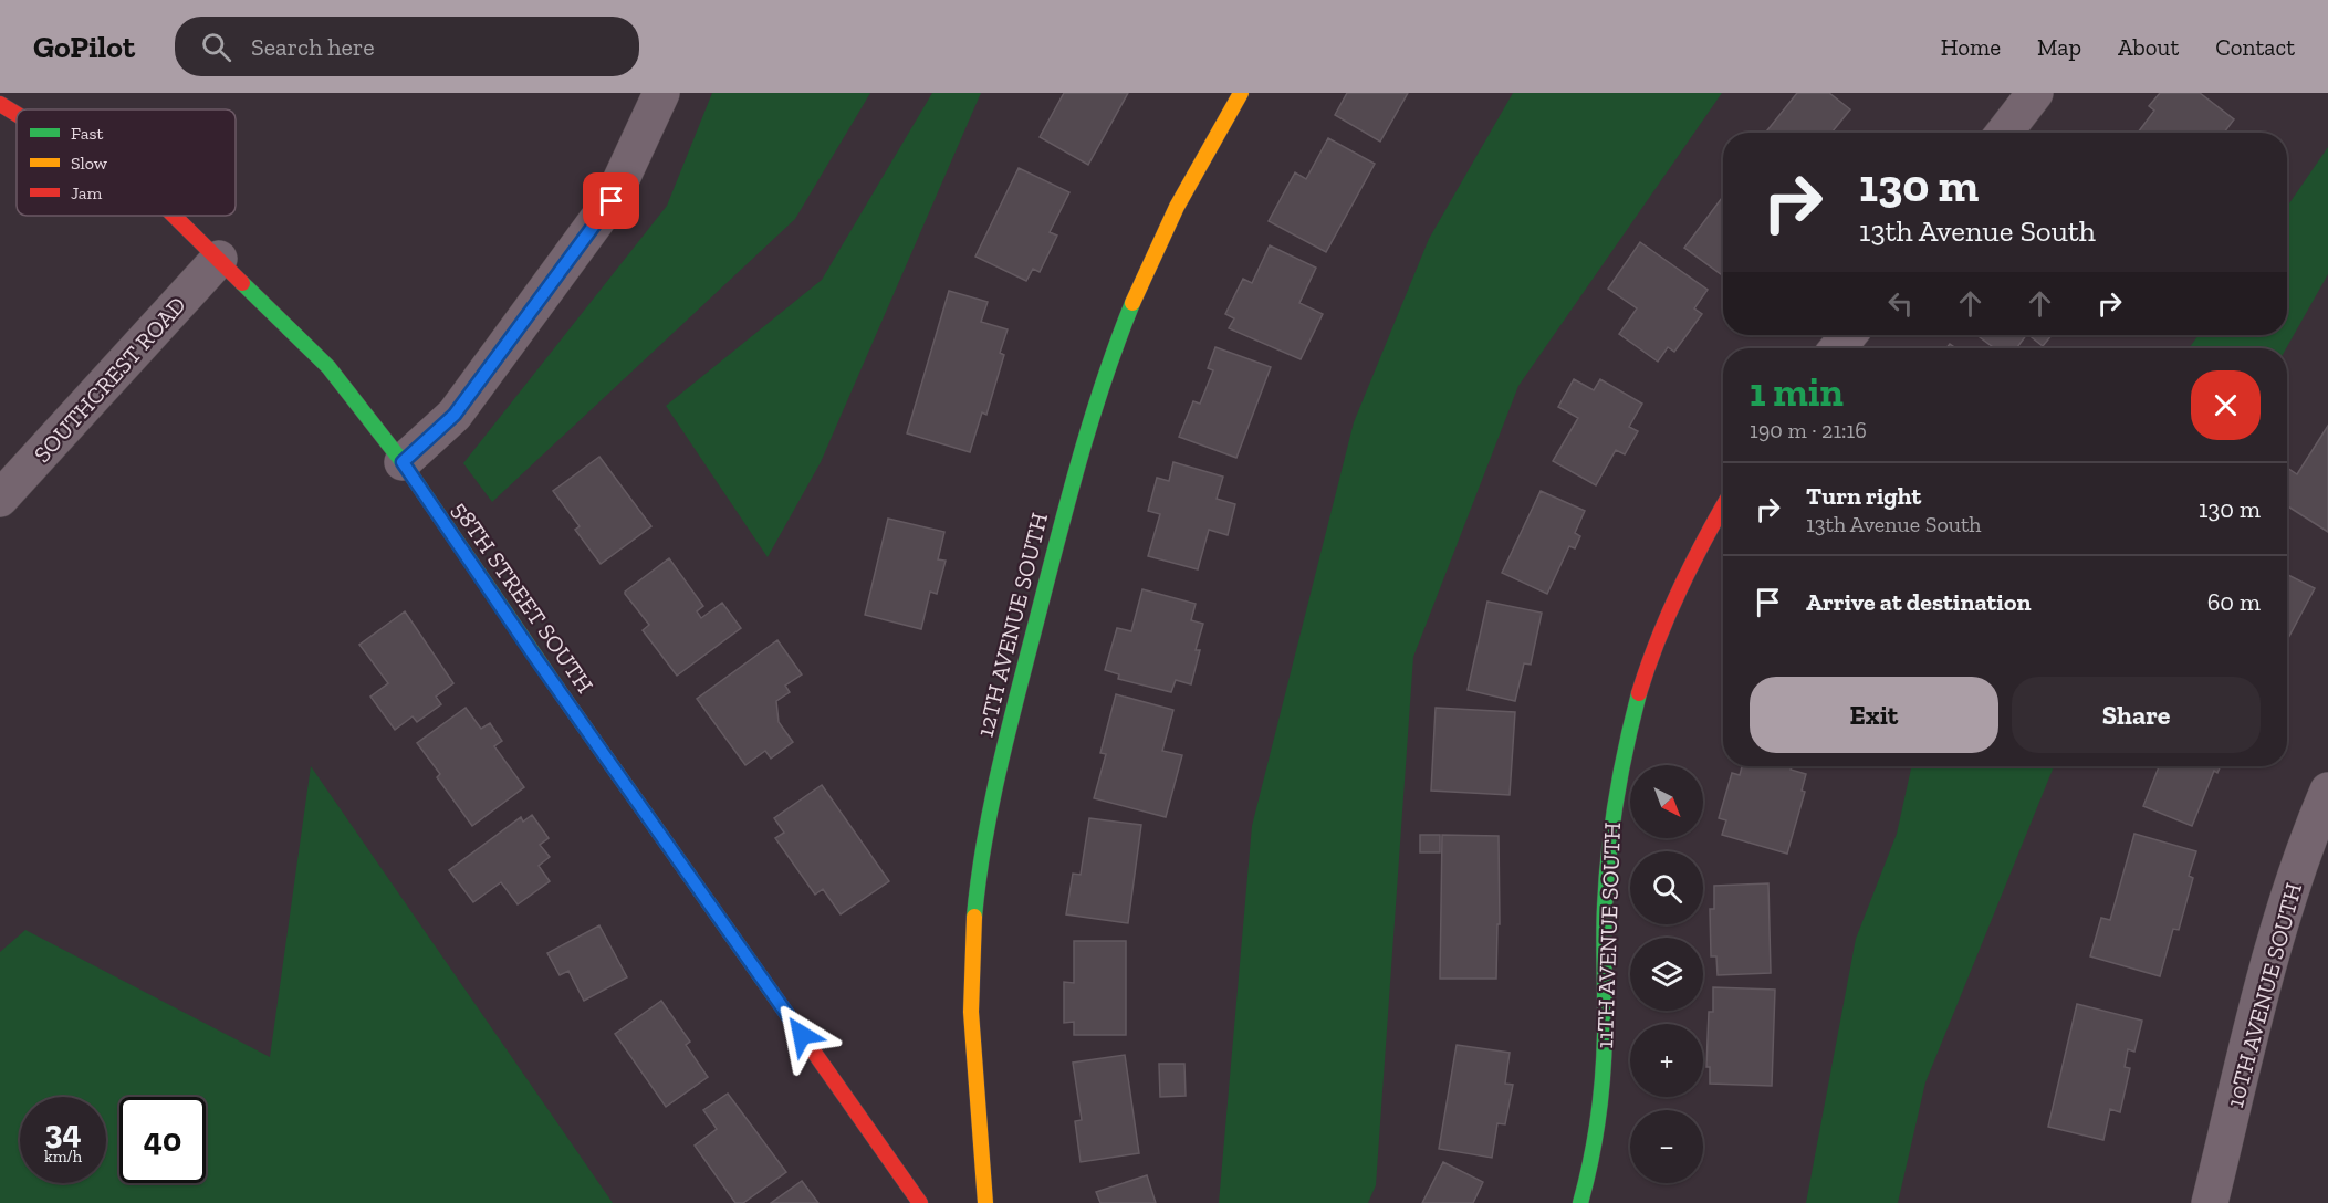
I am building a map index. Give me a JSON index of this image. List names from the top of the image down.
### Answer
{
  "streets": {
    "street": [
      "SOUTHCREST ROAD",
      "58TH STREET SOUTH",
      "12TH AVENUE SOUTH",
      "11TH AVENUE SOUTH",
      "10TH AVENUE SOUTH"
    ]
  },
  "crossings": [
    ["SOUTHCREST ROAD", "58TH STREET SOUTH"]
  ],
  "legend": ["Fast", "Slow", "Jam"],
  "north": "bottom right",
  "page": {
    "header": "GoPilot",
    "search": "Search here",
    "nav": [
      "Home",
      "Map",
      "About",
      "Contact"
    ],
    "turn": ["130 m", "13th Avenue South"],
    "heading": ["1 min", "190 m · 21:16"],
    "list": [
      {
        "name": "Turn right",
        "note": "13th Avenue South",
        "value": "130 m"
      },
      {
        "name": "Arrive at destination",
        "value": "60 m"
      }
    ],
    "buttons": ["Exit", "Share"],
    "map_buttons": ["+", "−"],
    "speed": "34 km/h",
    "limit": "40"
  }
}
